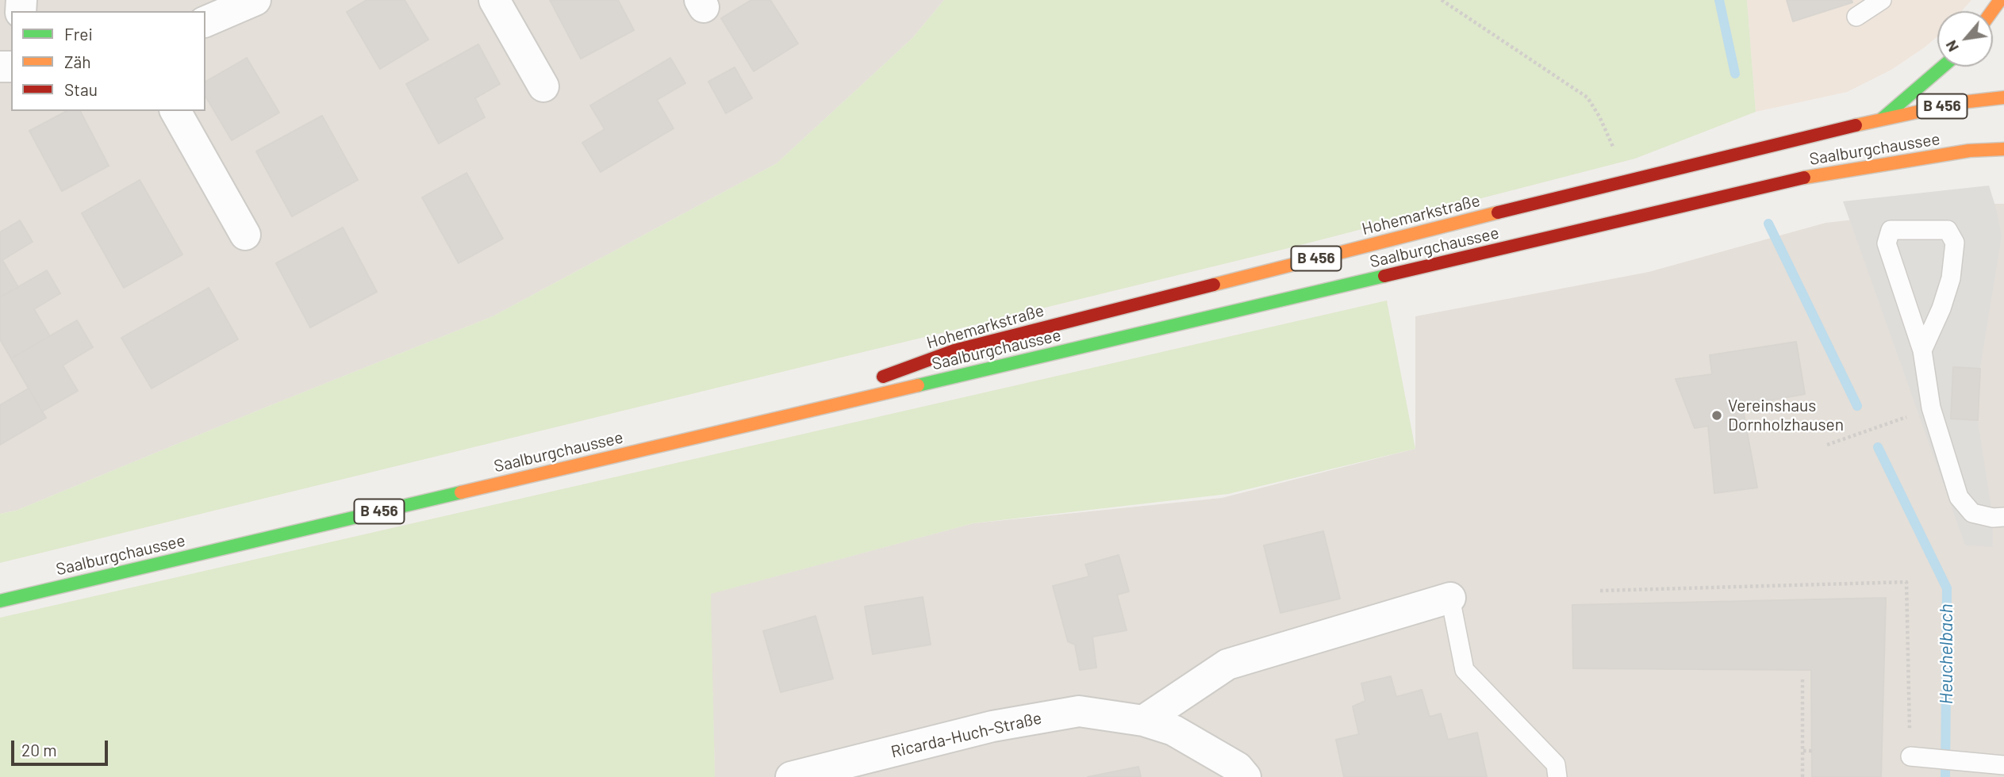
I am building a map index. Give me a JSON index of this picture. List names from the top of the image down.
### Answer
{
  "streets": {
    "main road": ["B 456", "Saalburgchaussee", "Hohemarkstraße"],
    "street": ["Ricarda-Huch-Straße"]
  },
  "crossings": [
    ["B 456", "Saalburgchaussee"]
  ],
  "water": ["Heuchelbach"],
  "places": ["Vereinshaus Dornholzhausen"],
  "legend": ["Frei", "Zäh", "Stau"],
  "scale_bar": "20 m",
  "north": "bottom left"
}
